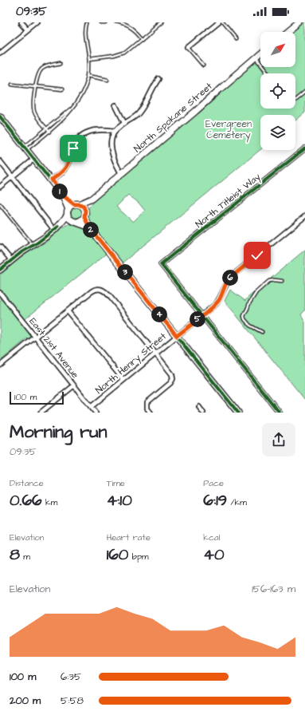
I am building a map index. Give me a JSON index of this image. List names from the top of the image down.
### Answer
{
  "streets": {
    "street": [
      "North Spokane Street",
      "North Titleist Way",
      "East 21st Avenue",
      "North Henry Street"
    ]
  },
  "crossings": [
    ["North Titleist Way", "North Henry Street"],
    ["East 21st Avenue", "North Henry Street"]
  ],
  "parks": ["Evergreen Cemetery"],
  "scale_bar": "100 m",
  "north": "top right",
  "page": {
    "status": "09:35",
    "pins": [
      "1",
      "2",
      "3",
      "6",
      "4",
      "5"
    ],
    "scale": "100 m",
    "heading": ["Morning run", "09:35"],
    "stats": [
      ["Distance", "0.66 km"],
      ["Time", "4:10"],
      ["Pace", "6:19 /km"],
      ["Elevation", "8 m"],
      ["Heart rate", "160 bpm"],
      ["kcal", "40"]
    ],
    "chart": ["Elevation", "156–163 m"],
    "list": [
      {
        "name": "100 m",
        "note": "6:35"
      },
      {
        "name": "200 m",
        "note": "5:58"
      }
    ]
  }
}
